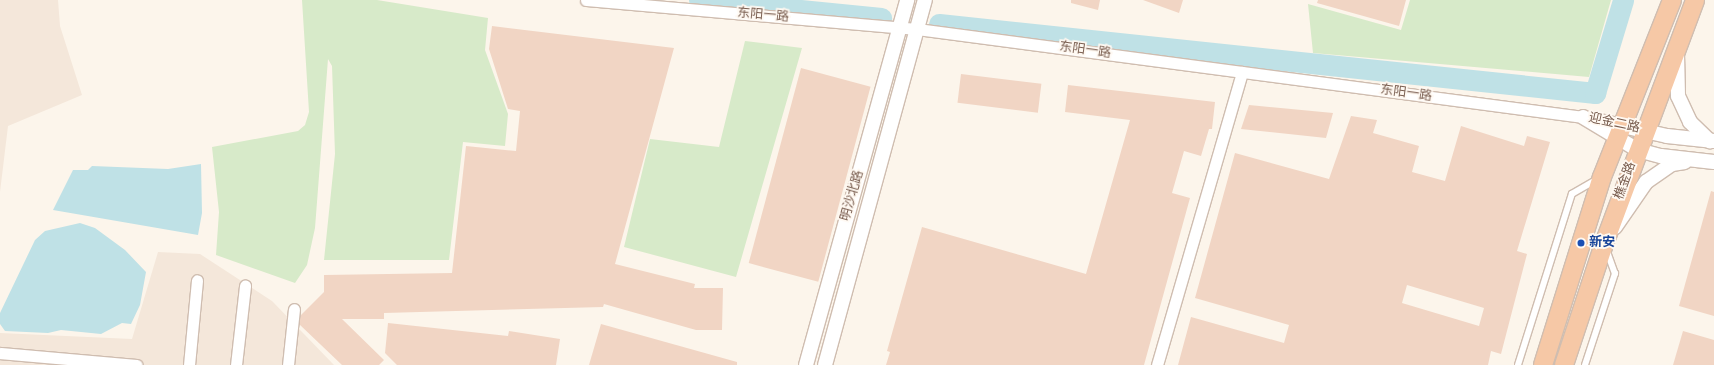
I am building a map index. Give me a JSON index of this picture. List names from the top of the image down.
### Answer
{
  "streets": {
    "highway": ["樵金路"],
    "street": ["东阳一路", "迎金二路", "明沙北路"]
  },
  "crossings": [
    ["东阳一路", "迎金二路"],
    ["东阳一路", "明沙北路"],
    ["迎金二路", "樵金路"]
  ],
  "places": ["新安"]
}
